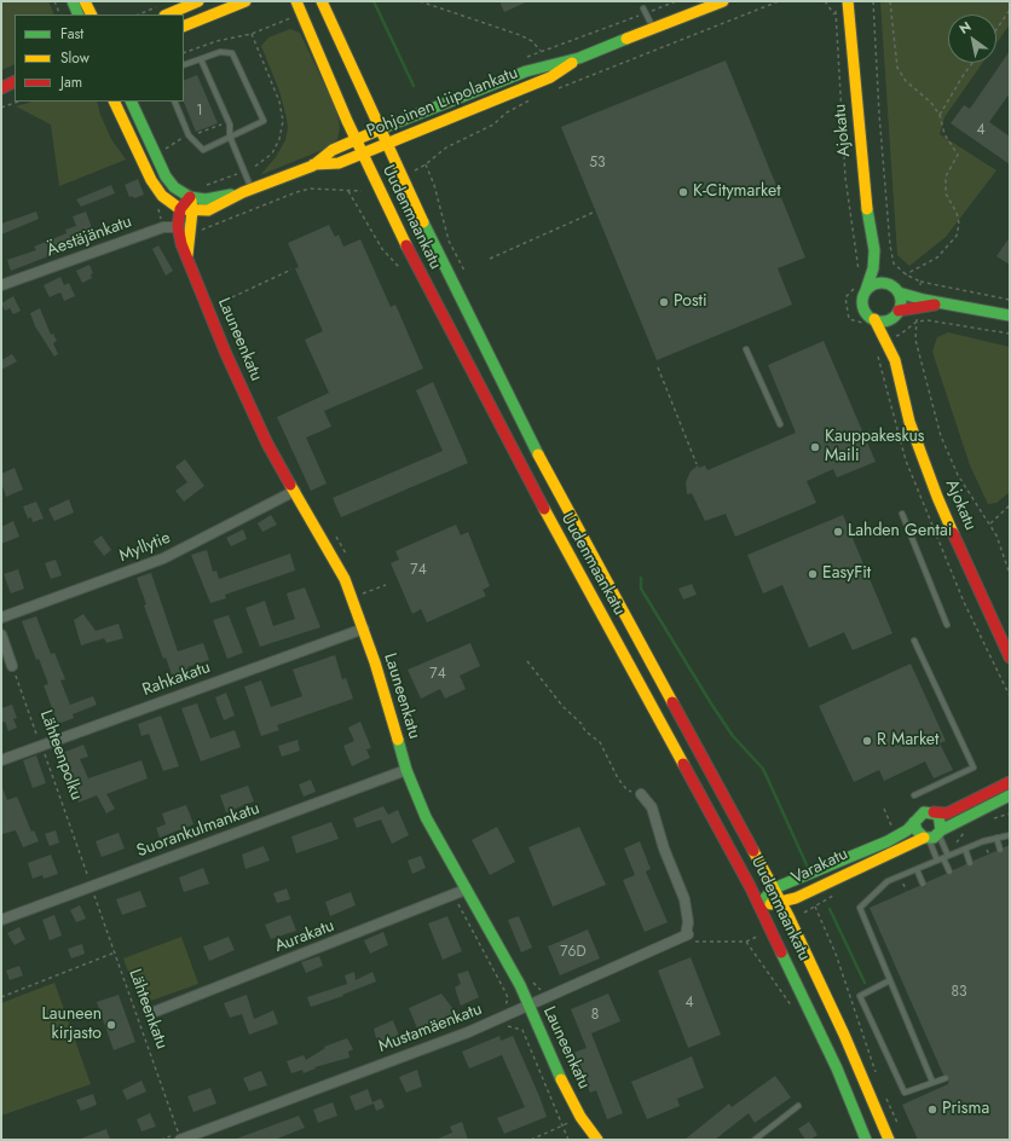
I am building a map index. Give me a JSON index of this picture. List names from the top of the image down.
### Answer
{
  "streets": {
    "street": [
      "Pohjoinen Liipolankatu",
      "Ajokatu",
      "Uudenmaankatu",
      "Äestäjänkatu",
      "Launeenkatu",
      "Myllytie",
      "Rahkakatu",
      "Suorankulmankatu",
      "Varakatu",
      "Aurakatu",
      "Mustamäenkatu"
    ],
    "path": ["Lähteenpolku", "Lähteenkatu"]
  },
  "crossings": [
    ["Pohjoinen Liipolankatu", "Uudenmaankatu"],
    ["Pohjoinen Liipolankatu", "Launeenkatu"],
    ["Uudenmaankatu", "Varakatu"],
    ["Äestäjänkatu", "Launeenkatu"],
    ["Launeenkatu", "Myllytie"],
    ["Launeenkatu", "Rahkakatu"],
    ["Launeenkatu", "Suorankulmankatu"],
    ["Launeenkatu", "Aurakatu"],
    ["Launeenkatu", "Mustamäenkatu"],
    ["Rahkakatu", "Lähteenpolku"],
    ["Lähteenpolku", "Suorankulmankatu"],
    ["Lähteenpolku", "Lähteenkatu"],
    ["Suorankulmankatu", "Lähteenkatu"],
    ["Lähteenkatu", "Mustamäenkatu"]
  ],
  "places": [
    "K-Citymarket",
    "Posti",
    "Kauppakeskus Maili",
    "Lahden Gentai",
    "EasyFit",
    "R Market",
    "Launeen kirjasto",
    "Prisma"
  ],
  "house_numbers": [
    "1",
    "4",
    "53",
    "74",
    "74",
    "76D",
    "83",
    "4",
    "8"
  ],
  "legend": ["Fast", "Slow", "Jam"],
  "north": "top left"
}
